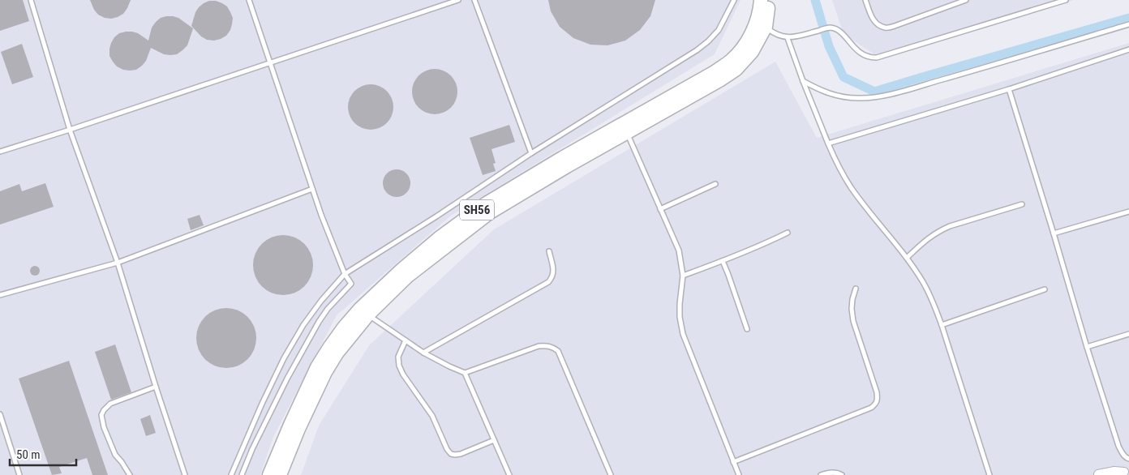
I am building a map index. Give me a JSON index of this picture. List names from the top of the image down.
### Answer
{
  "streets": {
    "main road": ["SH56"]
  },
  "scale_bar": "50 m"
}
